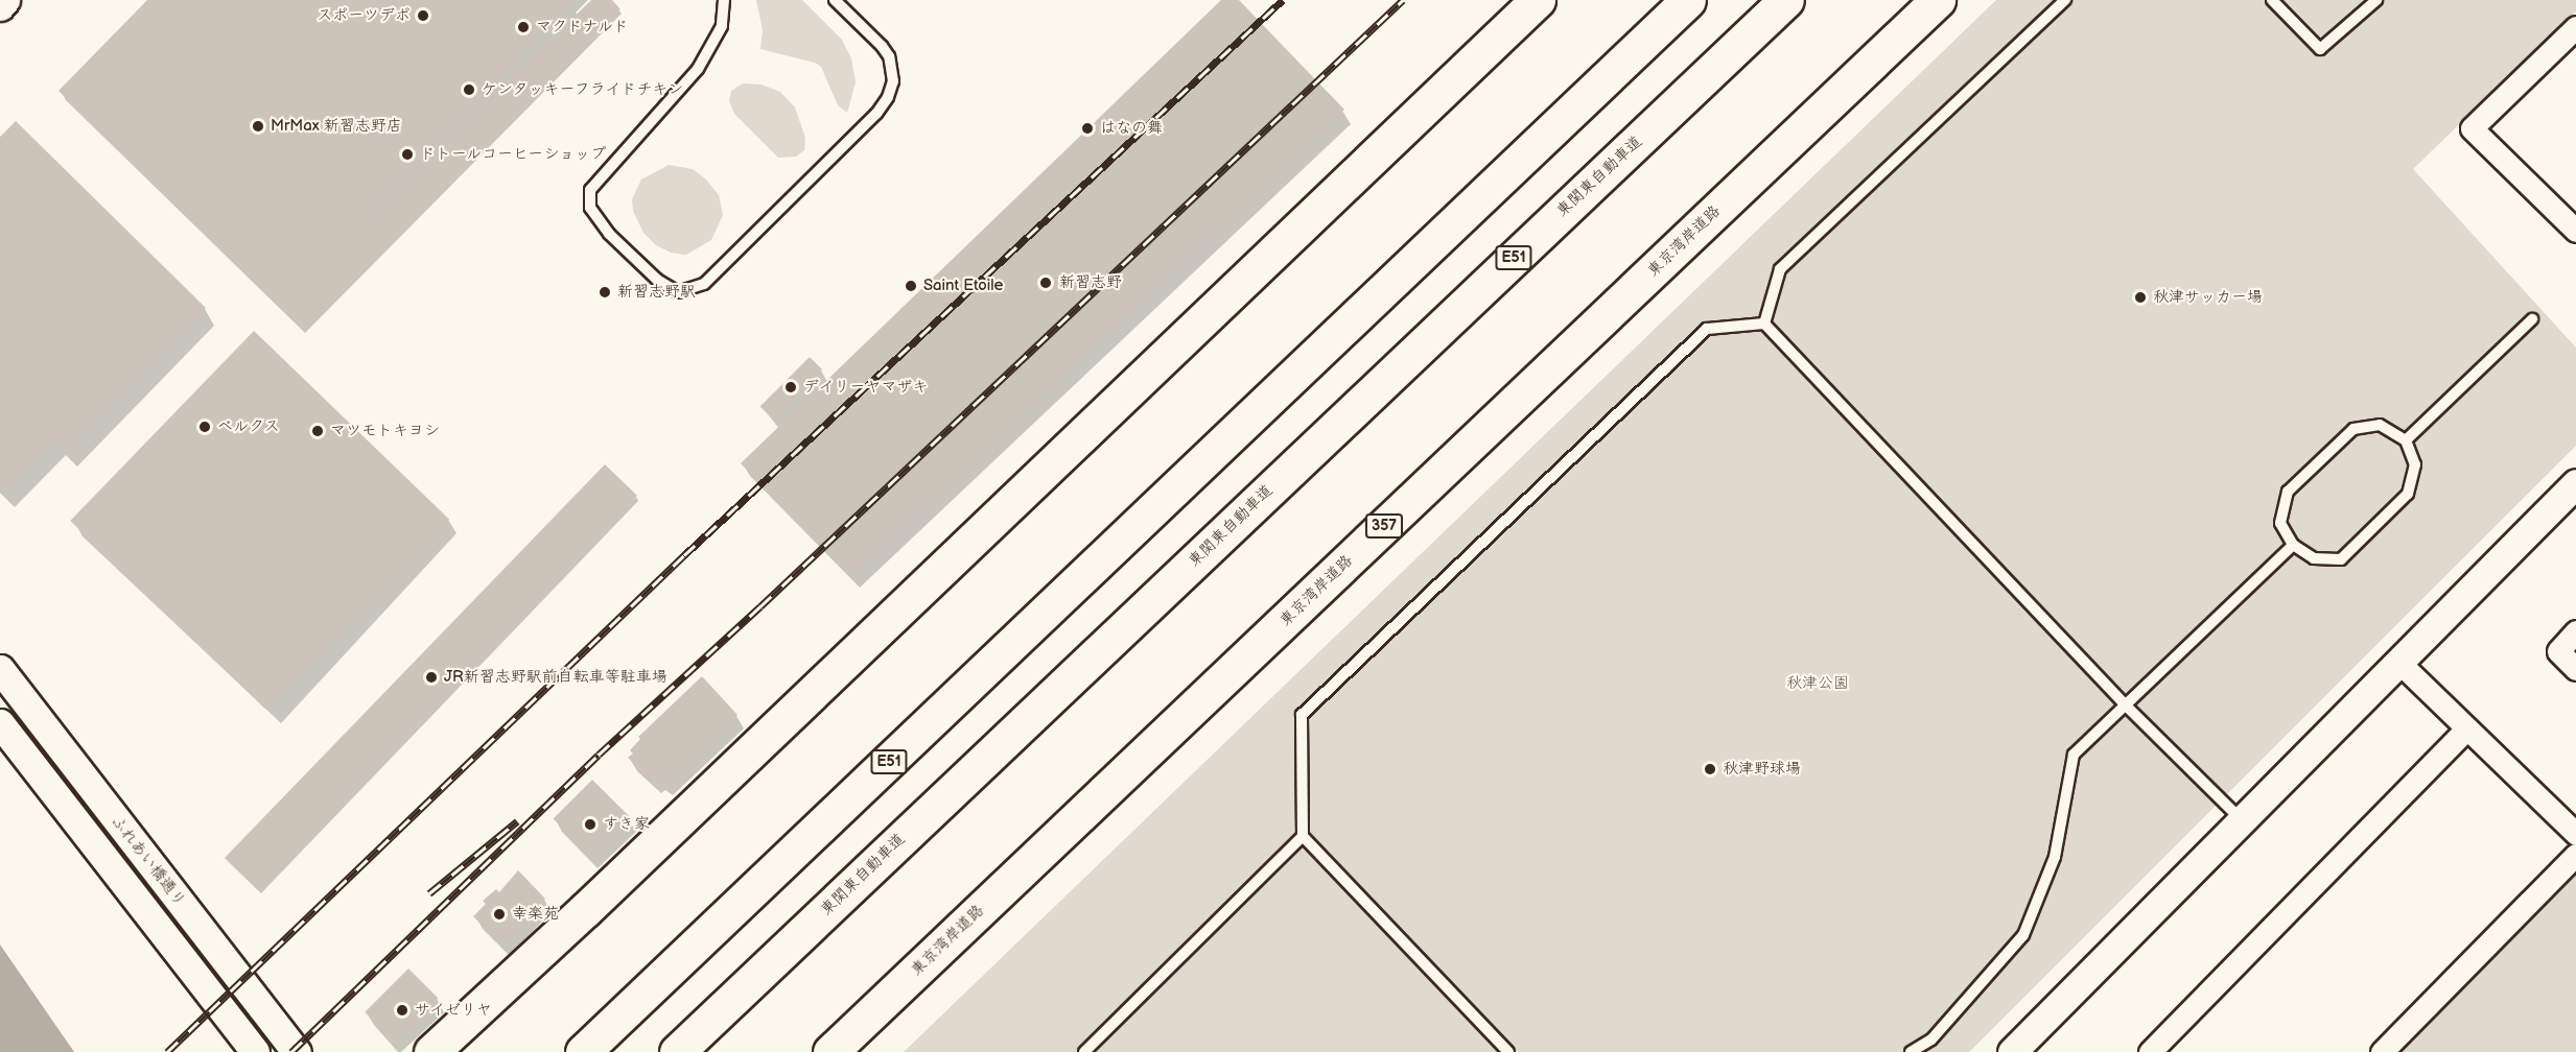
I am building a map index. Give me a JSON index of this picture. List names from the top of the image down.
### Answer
{
  "streets": {
    "highway": [
      "東関東自動車道",
      "東京湾岸道路",
      "E51",
      "357"
    ],
    "street": ["ふれあい橋通り"]
  },
  "parks": ["秋津公園"],
  "places": [
    "スポーツデポ",
    "マクドナルド",
    "ケンタッキーフライドチキン",
    "MrMax 新習志野店",
    "はなの舞",
    "ドトールコーヒーショップ",
    "新習志野",
    "Saint Etoile",
    "新習志野駅",
    "秋津サッカー場",
    "デイリーヤマザキ",
    "ベルクス",
    "マツモトキヨシ",
    "JR新習志野駅前自転車等駐車場",
    "秋津野球場",
    "すき家",
    "幸楽苑",
    "サイゼリヤ"
  ]
}
